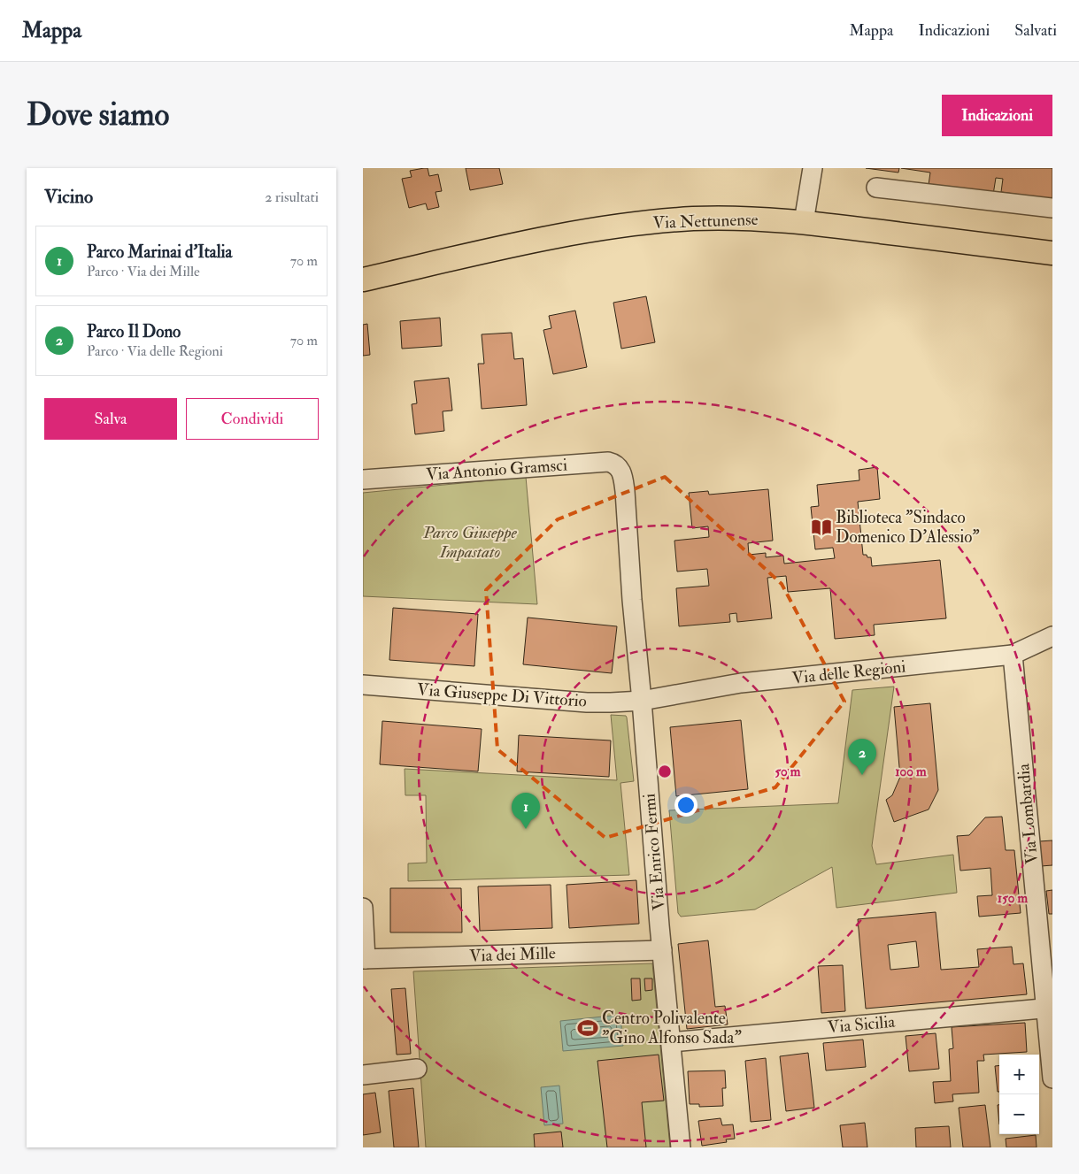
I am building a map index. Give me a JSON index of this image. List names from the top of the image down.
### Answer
{
  "streets": {
    "main road": ["Via Nettunense"],
    "street": [
      "Via Antonio Gramsci",
      "Via delle Regioni",
      "Via Giuseppe Di Vittorio",
      "Via Lombardia",
      "Via Enrico Fermi",
      "Via dei Mille",
      "Via Sicilia"
    ]
  },
  "crossings": [
    ["Via Antonio Gramsci", "Via Enrico Fermi"],
    ["Via delle Regioni", "Via Giuseppe Di Vittorio"],
    ["Via delle Regioni", "Via Lombardia"],
    ["Via delle Regioni", "Via Enrico Fermi"],
    ["Via Giuseppe Di Vittorio", "Via Enrico Fermi"],
    ["Via Lombardia", "Via Sicilia"],
    ["Via Enrico Fermi", "Via dei Mille"],
    ["Via Enrico Fermi", "Via Sicilia"]
  ],
  "parks": ["Parco Giuseppe Impastato"],
  "places": {
    "library": ["Biblioteca \"Sindaco Domenico D'Alessio\""],
    "sports": ["Centro Polivalente \"Gino Alfonso Sada\""]
  },
  "page": {
    "header": "Mappa",
    "nav": ["Mappa", "Indicazioni", "Salvati"],
    "buttons": [
      "Indicazioni",
      ["Salva", "Condividi"]
    ],
    "title": "Dove siamo",
    "heading": ["Vicino", "2 risultati"],
    "list": [
      {
        "mark": "1",
        "name": "Parco Marinai d'Italia",
        "note": "Parco · Via dei Mille",
        "value": "70 m"
      },
      {
        "mark": "2",
        "name": "Parco Il Dono",
        "note": "Parco · Via delle Regioni",
        "value": "70 m"
      }
    ],
    "pins": ["2", "1"],
    "map_buttons": ["+", "−"]
  },
  "rings": ["50 m", "100 m", "150 m"]
}
